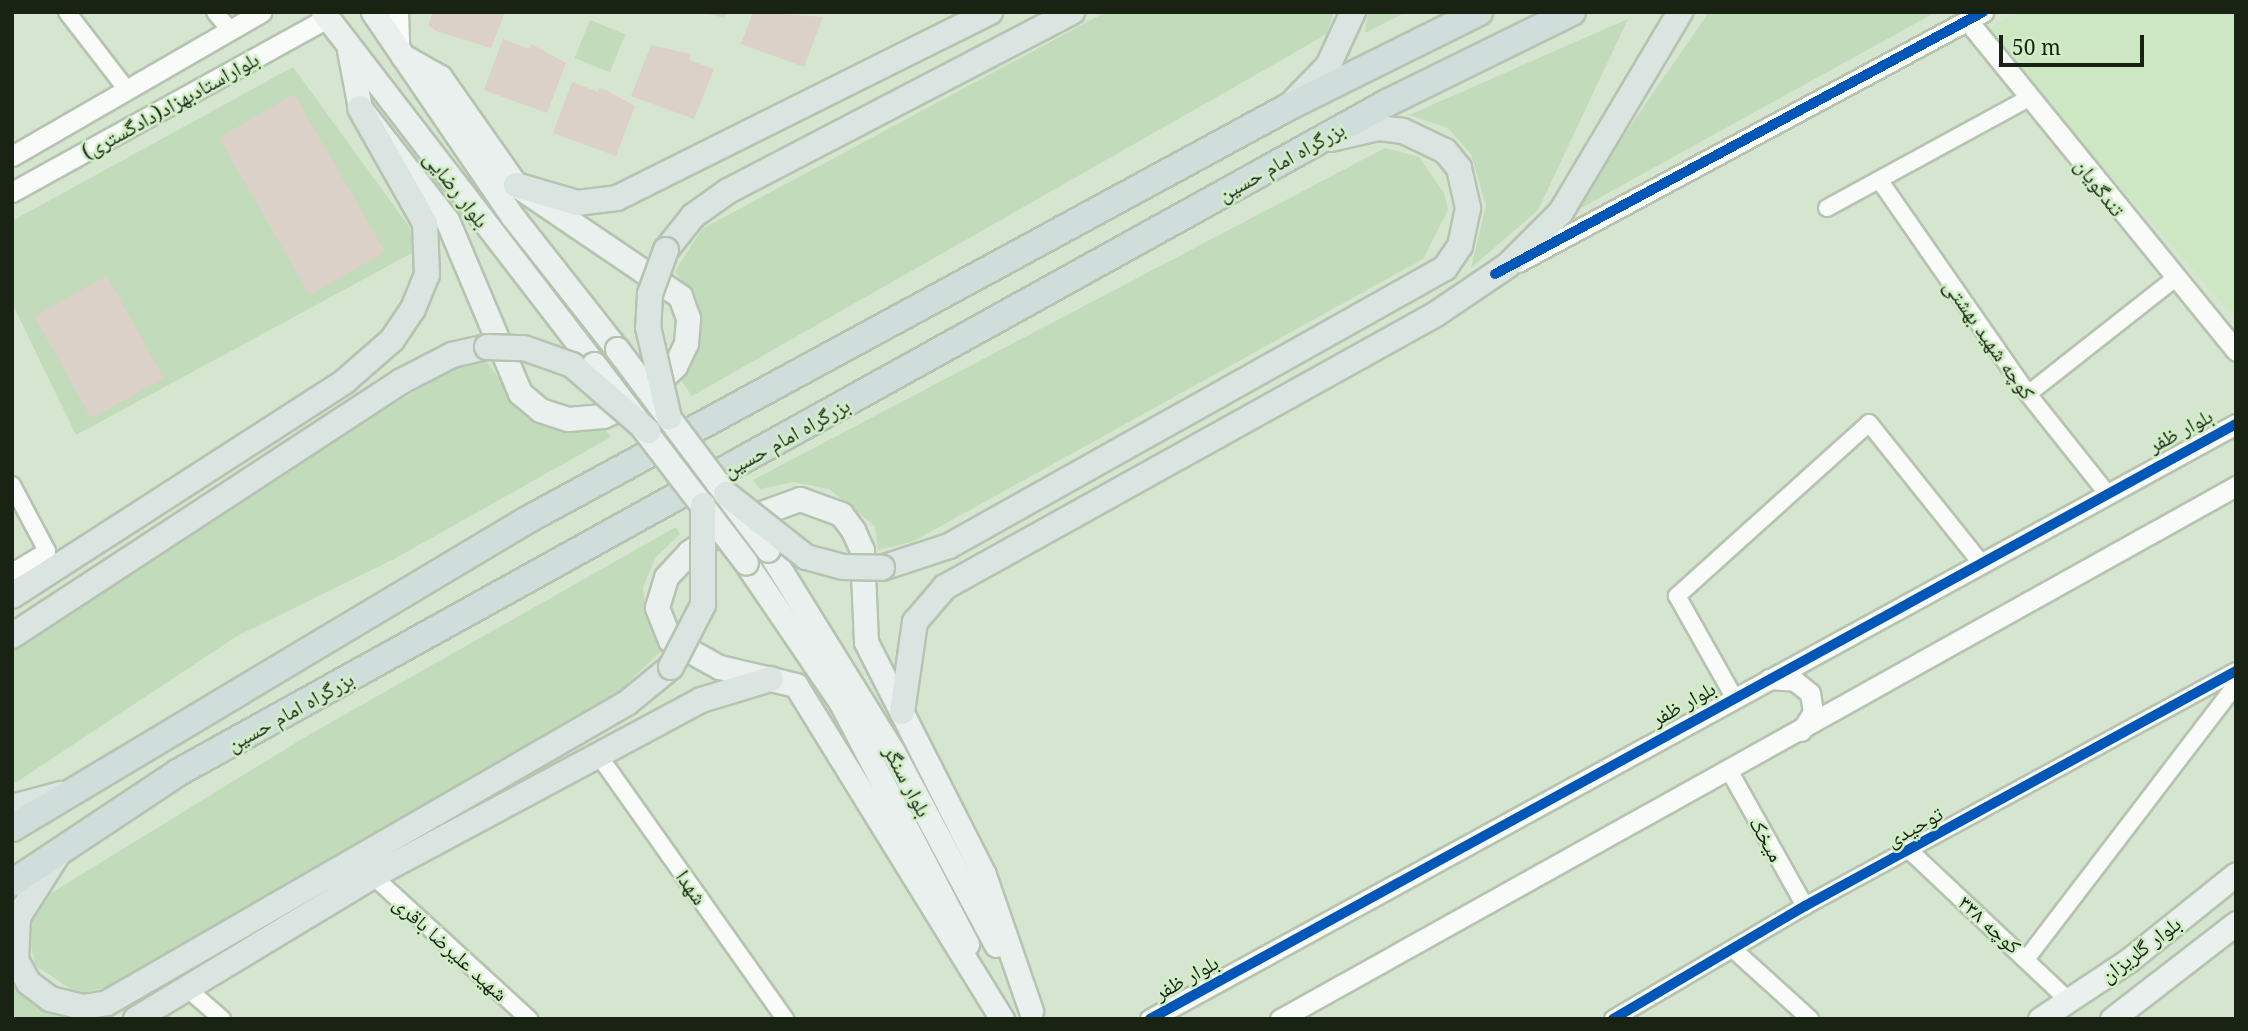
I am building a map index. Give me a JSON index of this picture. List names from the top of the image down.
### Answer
{
  "streets": {
    "highway": ["بزرگراه امام حسین"],
    "main road": ["بلوار رضایی", "بلوار سنگر", "بلوار گلریزان"],
    "street": [
      "بلواراستادبهزاد(دادگستری)",
      "تندگویان",
      "کوچه شهید بهشتی",
      "بلوار ظفر",
      "توحیدی",
      "میخک",
      "شهدا",
      "کوچه ۳۳۸",
      "شهید علیرضا باقری"
    ]
  },
  "crossings": [
    ["بلواراستادبهزاد(دادگستری)", "بلوار رضایی"],
    ["بلوار رضایی", "بلوار سنگر"],
    ["کوچه شهید بهشتی", "بلوار ظفر"],
    ["توحیدی", "میخک"],
    ["توحیدی", "کوچه ۳۳۸"],
    ["کوچه ۳۳۸", "بلوار گلریزان"]
  ],
  "scale_bar": "50 m"
}
